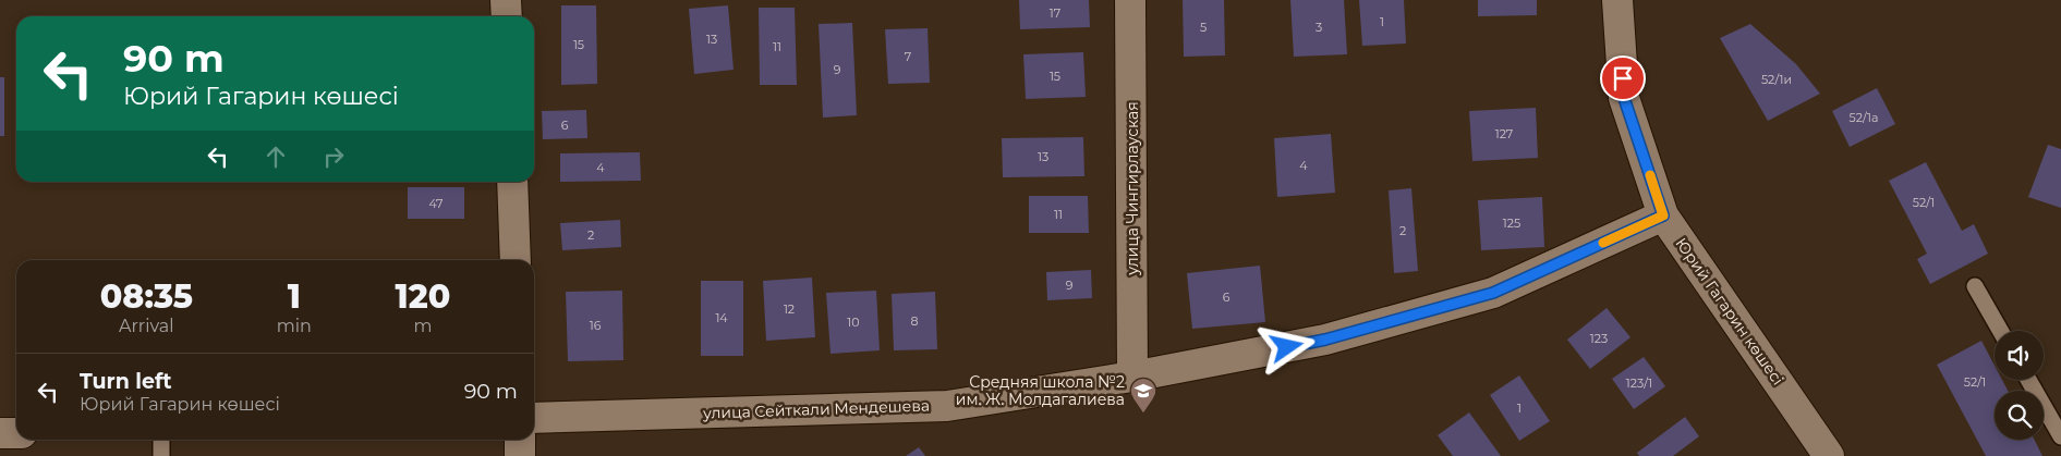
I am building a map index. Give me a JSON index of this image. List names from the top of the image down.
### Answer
{
  "streets": {
    "street": ["улица Чингирлауская", "Юрий Гагарин көшесі", "улица Сейткали Мендешева"]
  },
  "crossings": [
    ["улица Чингирлауская", "улица Сейткали Мендешева"],
    ["Юрий Гагарин көшесі", "улица Сейткали Мендешева"]
  ],
  "places": {
    "school or university": ["Средняя школа №2 им. Ж. Молдагалиева"]
  },
  "house_numbers": [
    "17",
    "1",
    "5",
    "3",
    "13",
    "15",
    "11",
    "7",
    "9",
    "15",
    "52/1и",
    "52/1а",
    "6",
    "127",
    "13",
    "4",
    "4",
    "52/1",
    "47",
    "11",
    "125",
    "2",
    "2",
    "9",
    "6",
    "12",
    "14",
    "8",
    "10",
    "16",
    "123",
    "52/1",
    "123/1",
    "1"
  ],
  "page": {
    "turn": ["90 m", "Юрий Гагарин көшесі"],
    "eta": [
      "08:35",
      "Arrival",
      "1",
      "min",
      "120",
      "m"
    ],
    "list": [
      {
        "name": "Turn left",
        "note": "Юрий Гагарин көшесі",
        "value": "90 m"
      }
    ]
  }
}
